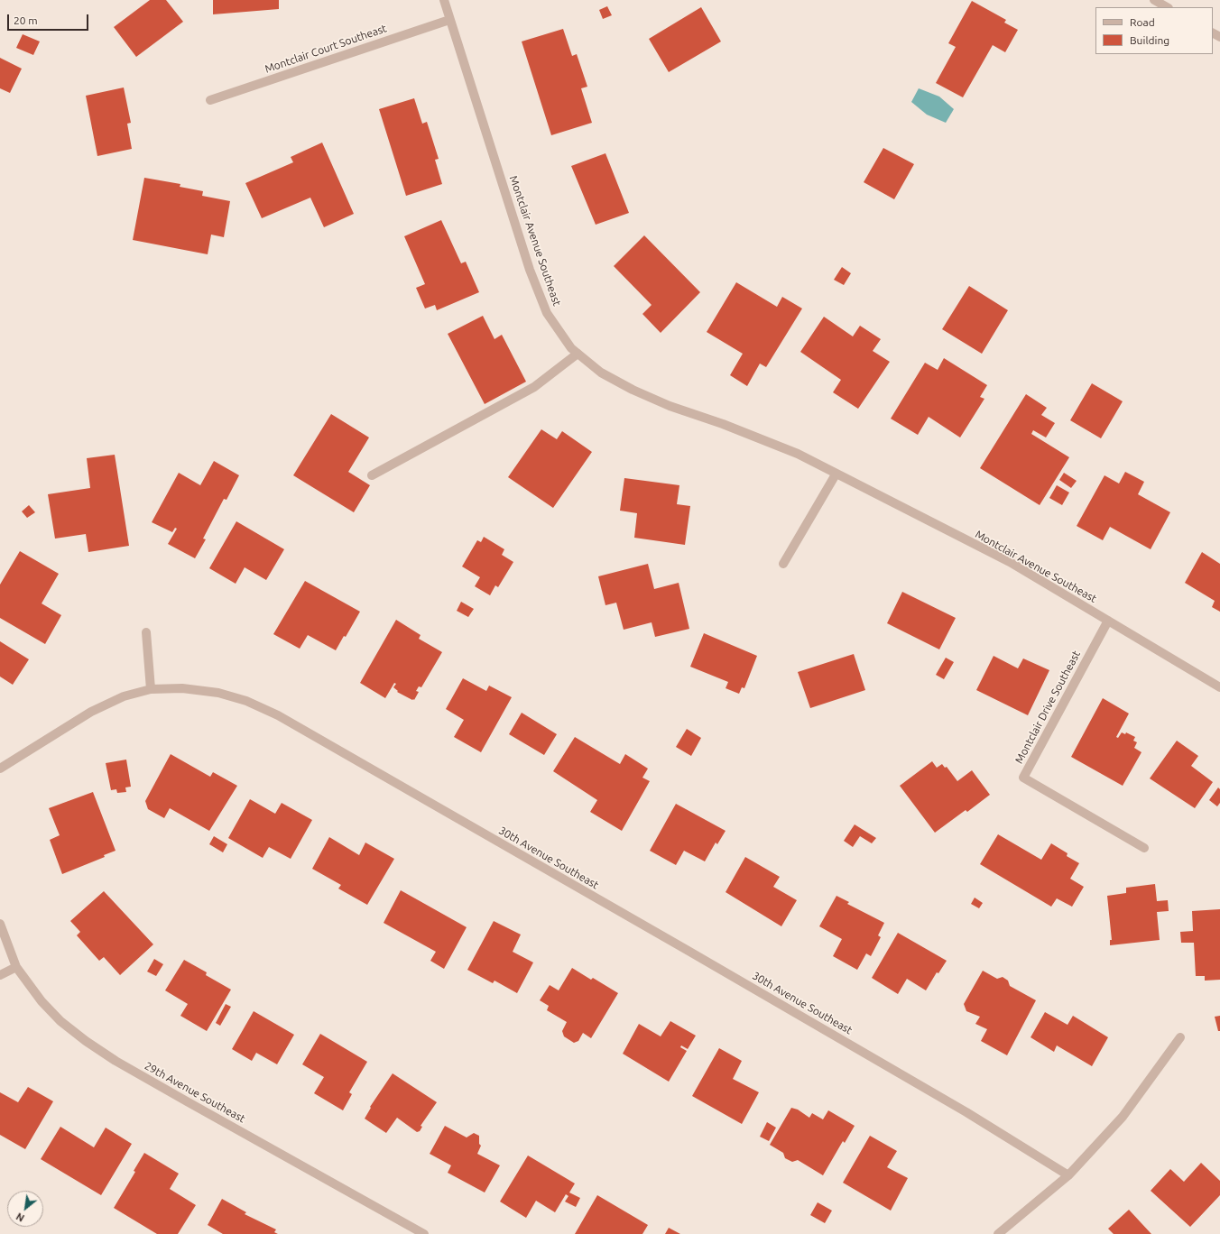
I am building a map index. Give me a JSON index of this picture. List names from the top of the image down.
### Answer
{
  "streets": {
    "street": [
      "Montclair Court Southeast",
      "Montclair Avenue Southeast",
      "Montclair Drive Southeast",
      "30th Avenue Southeast",
      "29th Avenue Southeast"
    ]
  },
  "crossings": [
    ["Montclair Court Southeast", "Montclair Avenue Southeast"],
    ["Montclair Avenue Southeast", "Montclair Drive Southeast"]
  ],
  "legend": ["Road", "Building"],
  "scale_bar": "20 m",
  "north": "bottom left"
}
